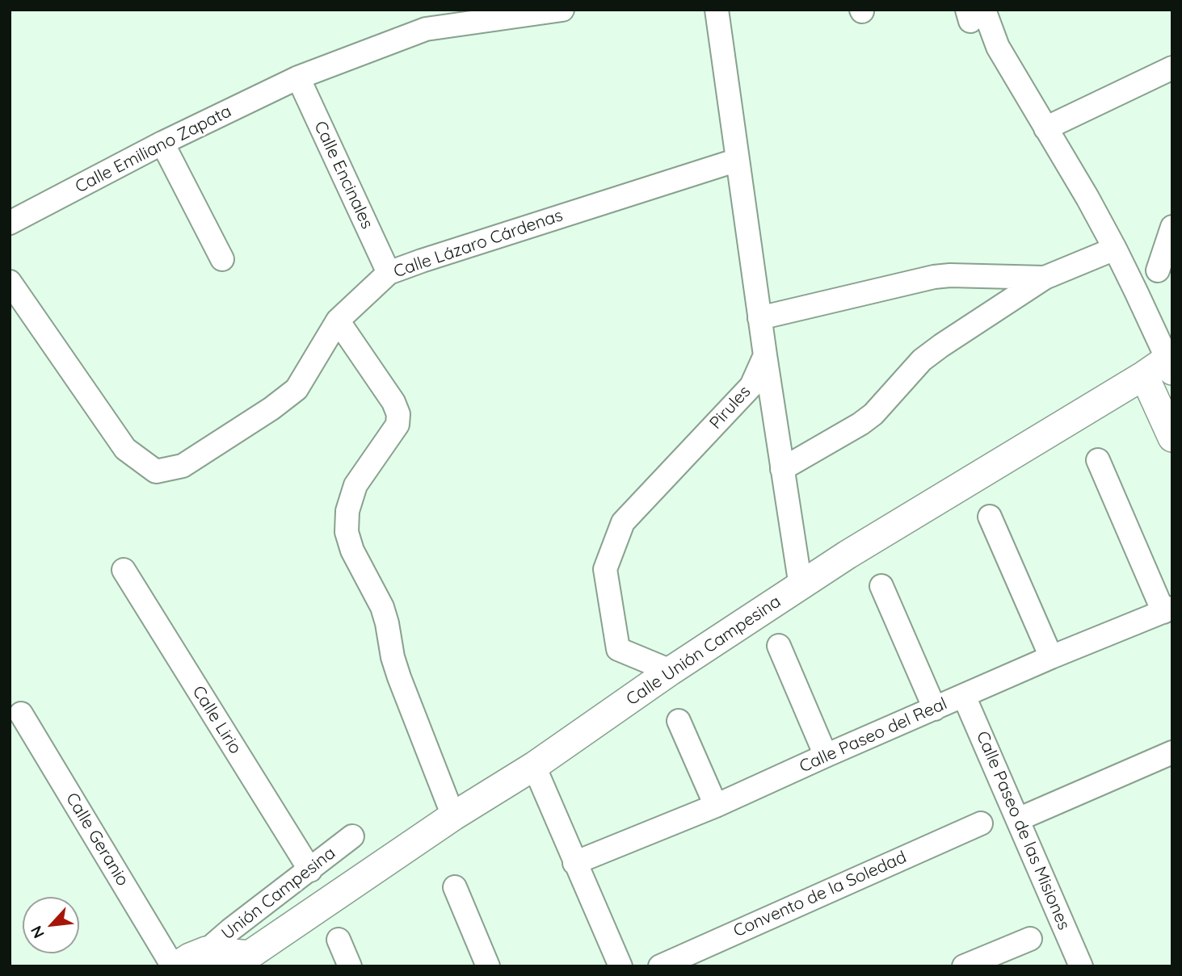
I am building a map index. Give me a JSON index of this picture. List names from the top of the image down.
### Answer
{
  "streets": {
    "street": [
      "Calle Emiliano Zapata",
      "Calle Encinales",
      "Calle Lázaro Cárdenas",
      "Pirules",
      "Calle Unión Campesina",
      "Calle Lirio",
      "Calle Paseo del Real",
      "Calle Paseo de las Misiones",
      "Calle Geranio",
      "Unión Campesina",
      "Convento de la Soledad"
    ]
  },
  "crossings": [
    ["Calle Emiliano Zapata", "Calle Encinales"],
    ["Calle Encinales", "Calle Lázaro Cárdenas"],
    ["Pirules", "Calle Unión Campesina"],
    ["Calle Unión Campesina", "Unión Campesina"],
    ["Calle Lirio", "Unión Campesina"],
    ["Calle Paseo del Real", "Calle Paseo de las Misiones"]
  ],
  "north": "bottom left"
}
